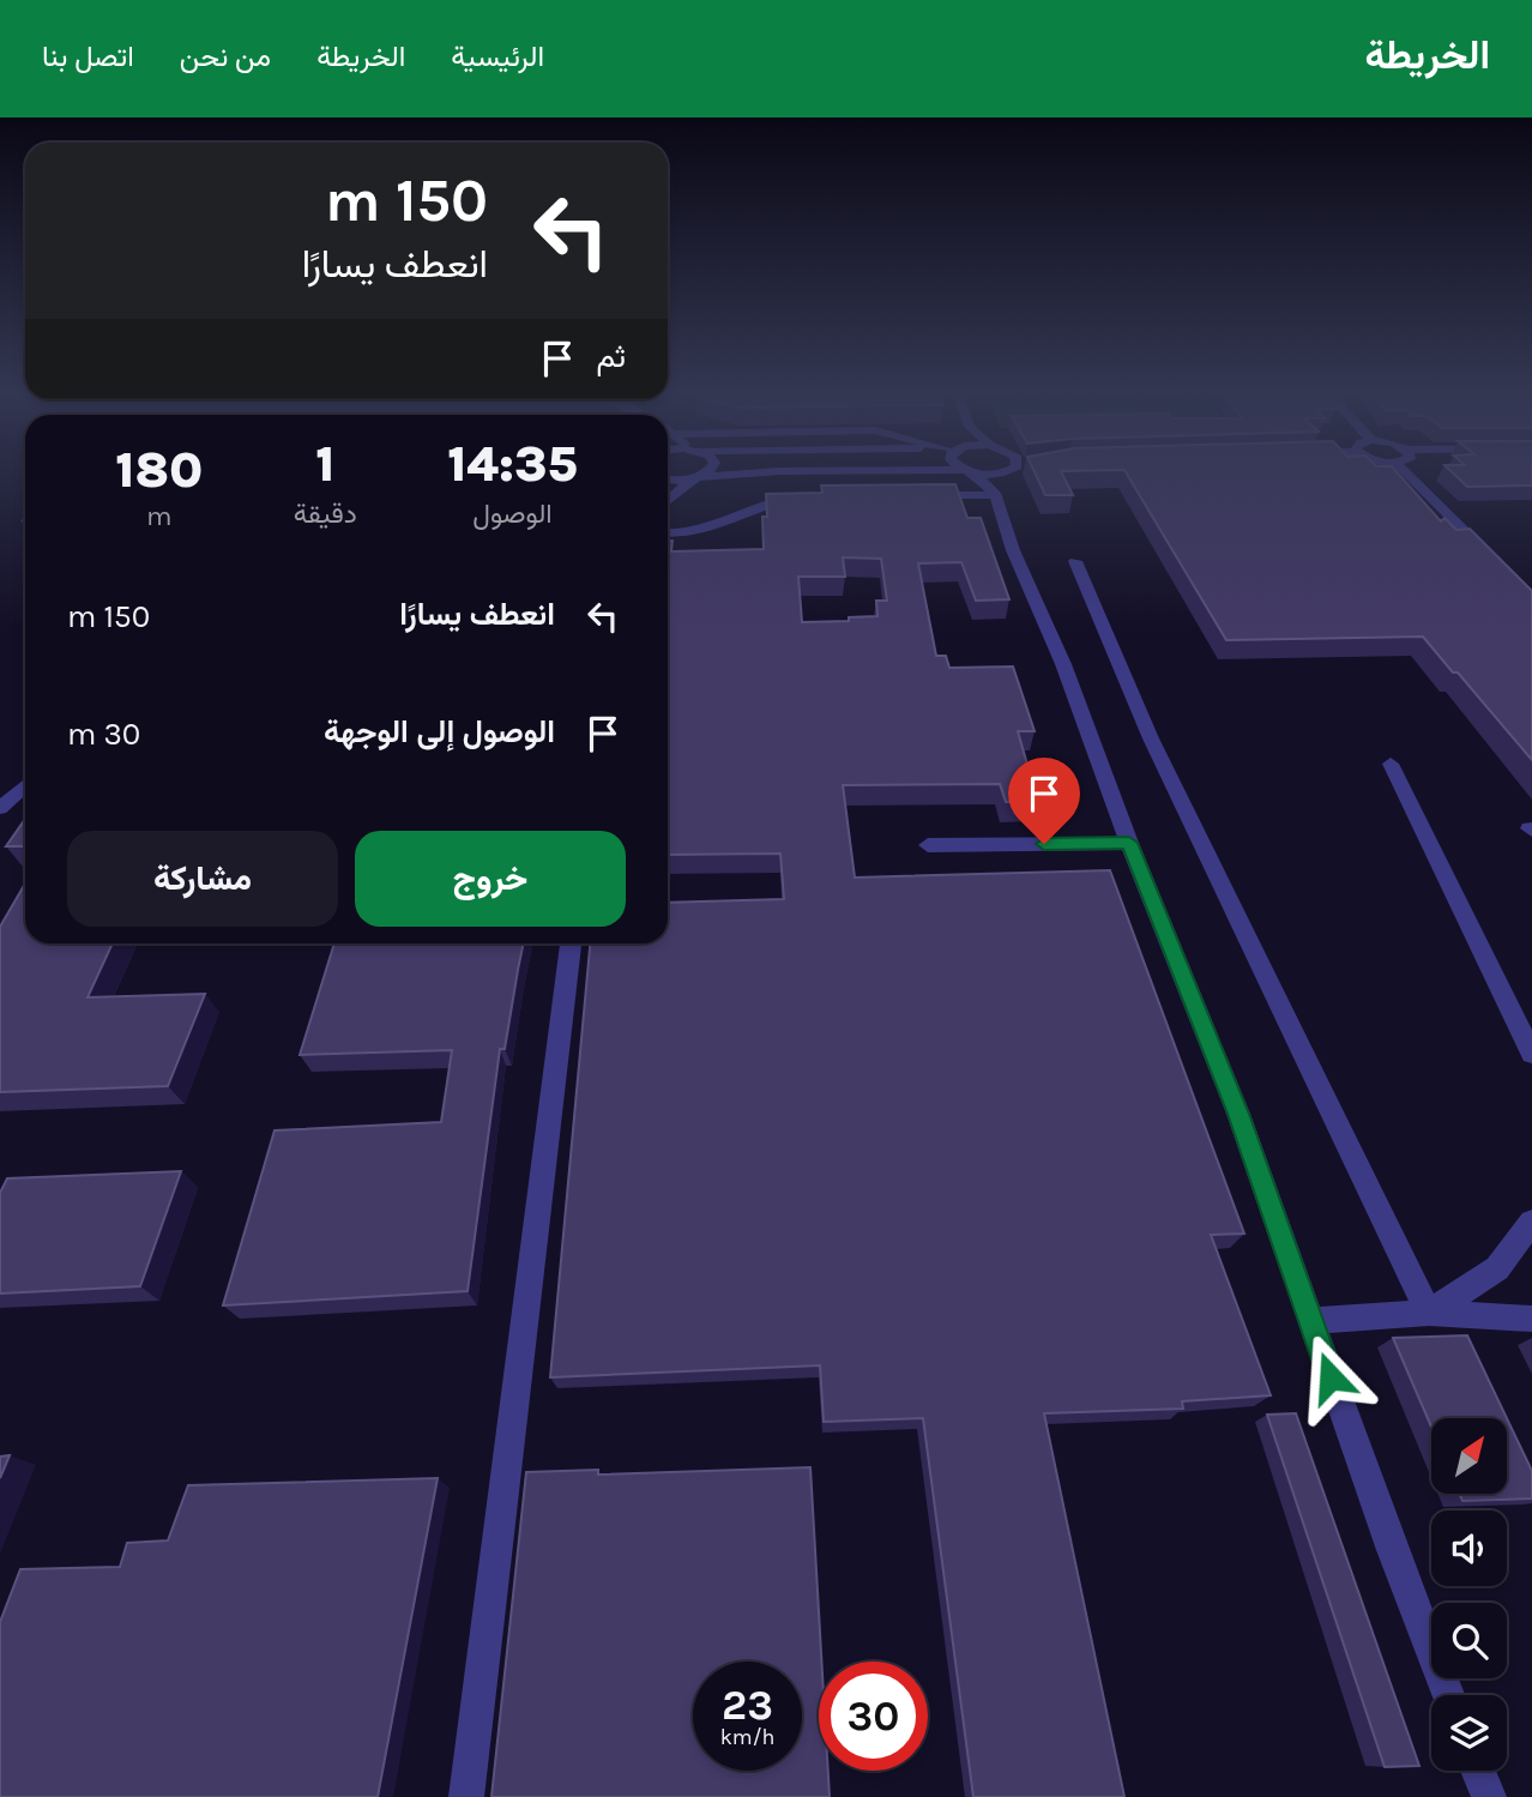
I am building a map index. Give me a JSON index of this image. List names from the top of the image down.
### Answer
{
  "north": "top right",
  "page": {
    "header": "الخريطة",
    "nav": [
      "الرئيسية",
      "الخريطة",
      "من نحن",
      "اتصل بنا"
    ],
    "turn": ["150 m", "انعطف يسارًا"],
    "then": "ثم",
    "eta": [
      "14:35",
      "الوصول",
      "1",
      "دقيقة",
      "180",
      "m"
    ],
    "list": [
      {
        "name": "انعطف يسارًا",
        "value": "150 m"
      },
      {
        "name": "الوصول إلى الوجهة",
        "value": "30 m"
      }
    ],
    "buttons": ["خروج", "مشاركة"],
    "speed": "23 km/h",
    "limit": "30"
  }
}
